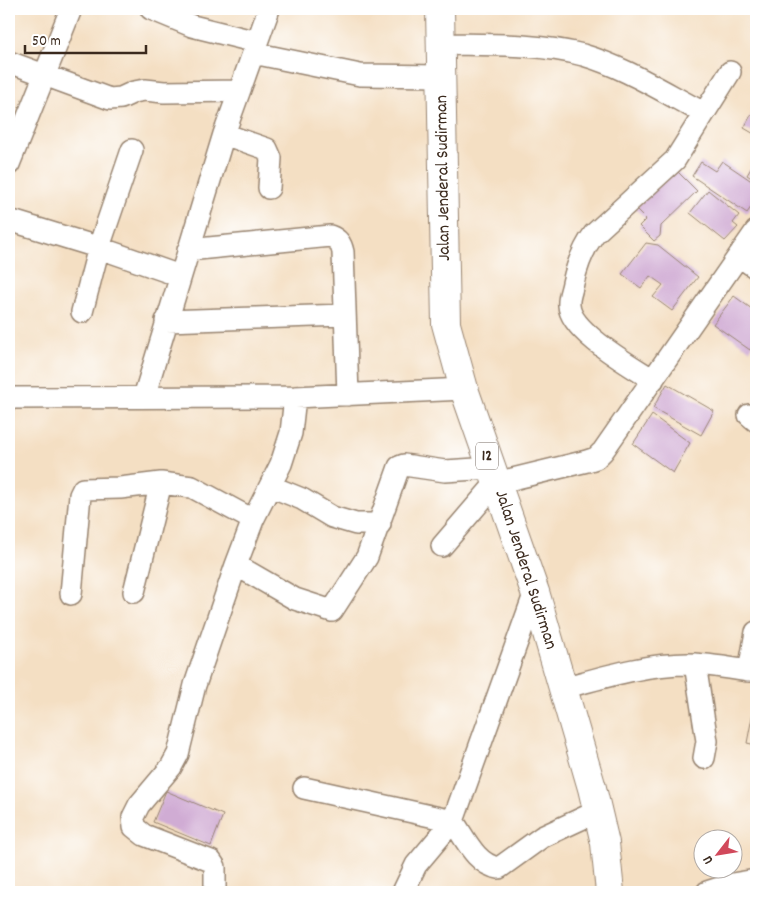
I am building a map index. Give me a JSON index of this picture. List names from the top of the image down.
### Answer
{
  "streets": {
    "highway": ["Jalan Jenderal Sudirman", "12"]
  },
  "scale_bar": "50 m",
  "north": "bottom left"
}
